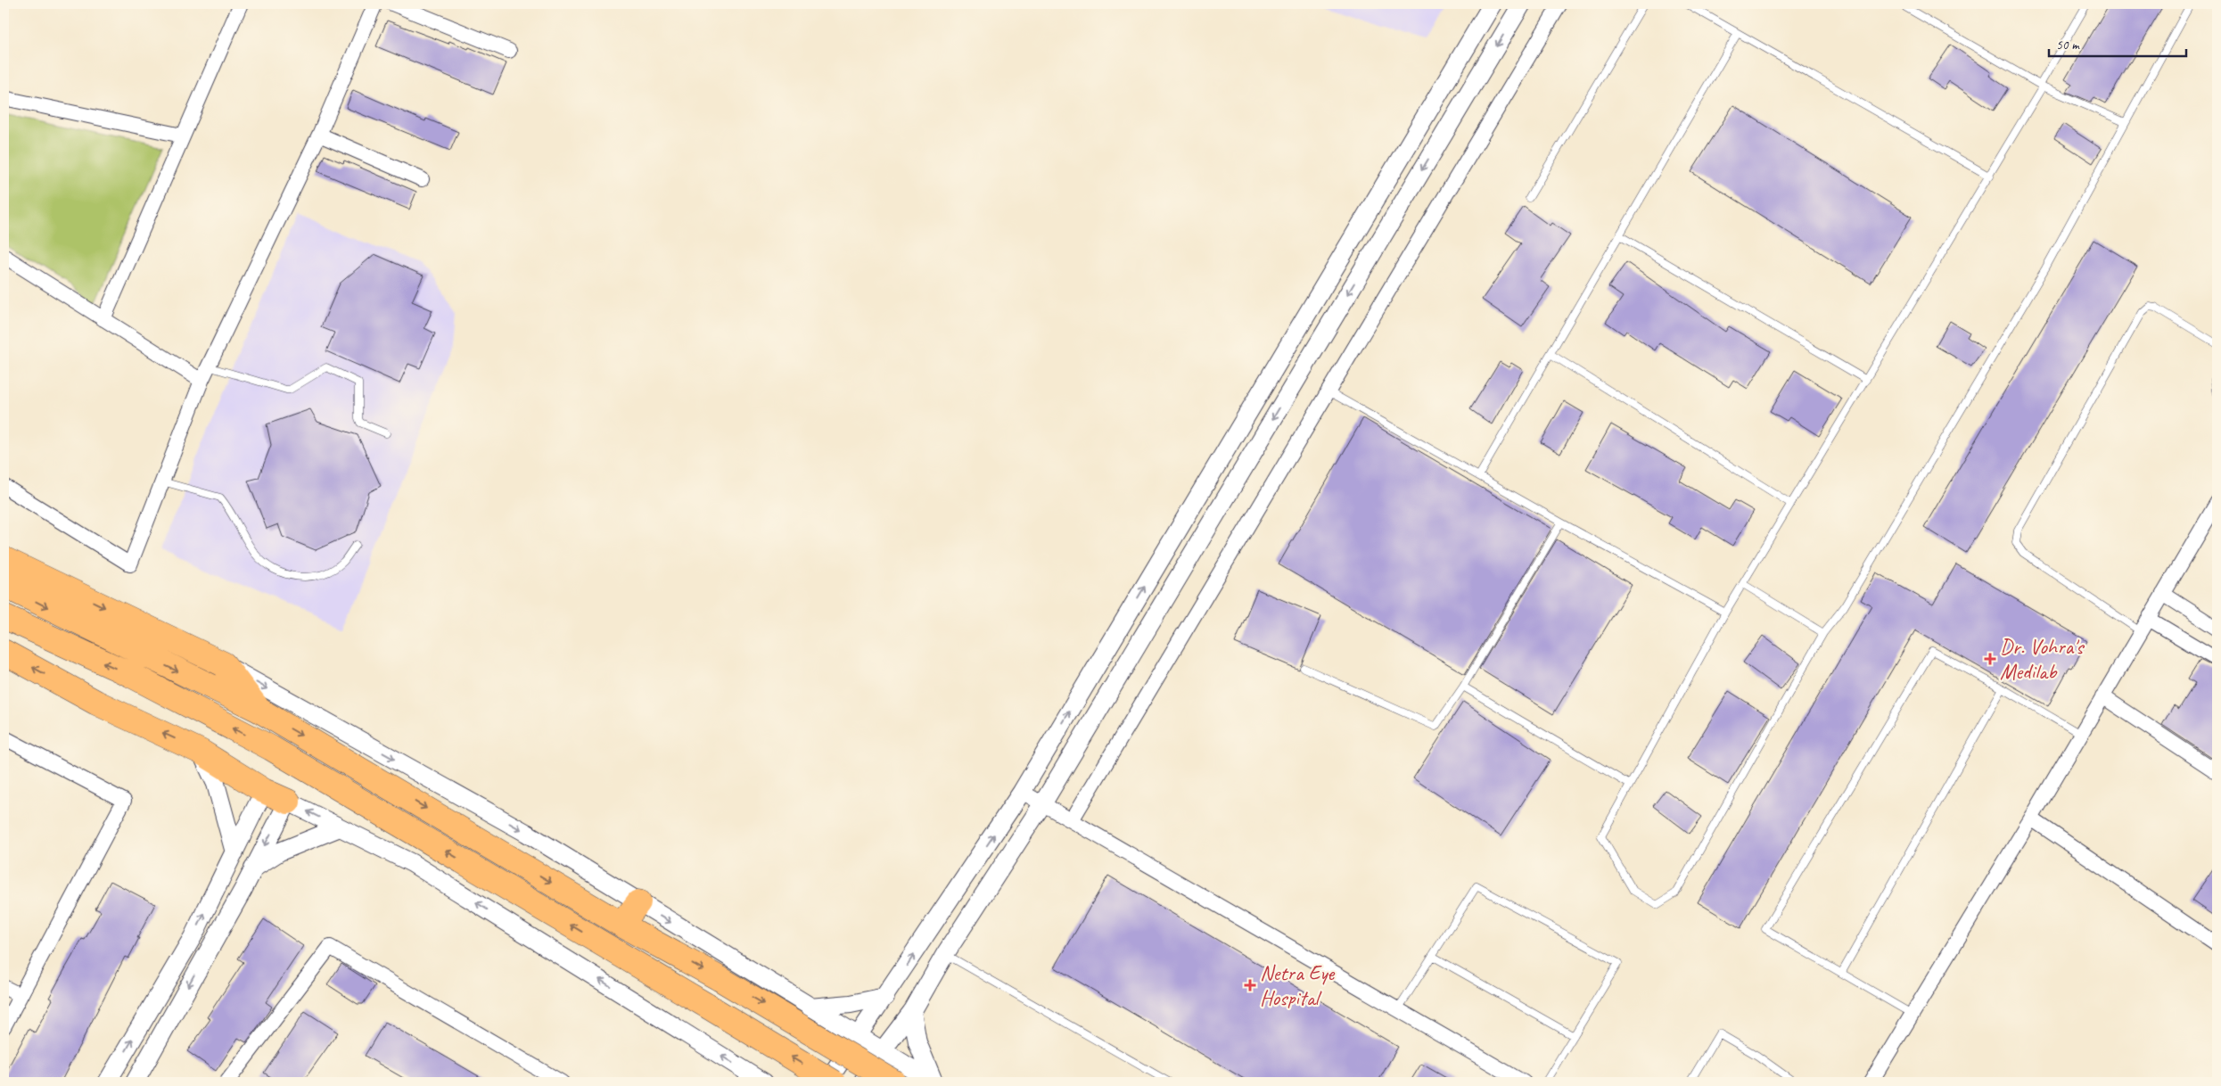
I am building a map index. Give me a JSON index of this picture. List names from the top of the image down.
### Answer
{
  "places": {
    "health": ["Dr. Vohra's Medilab", "Netra Eye Hospital"]
  },
  "scale_bar": "50 m"
}
